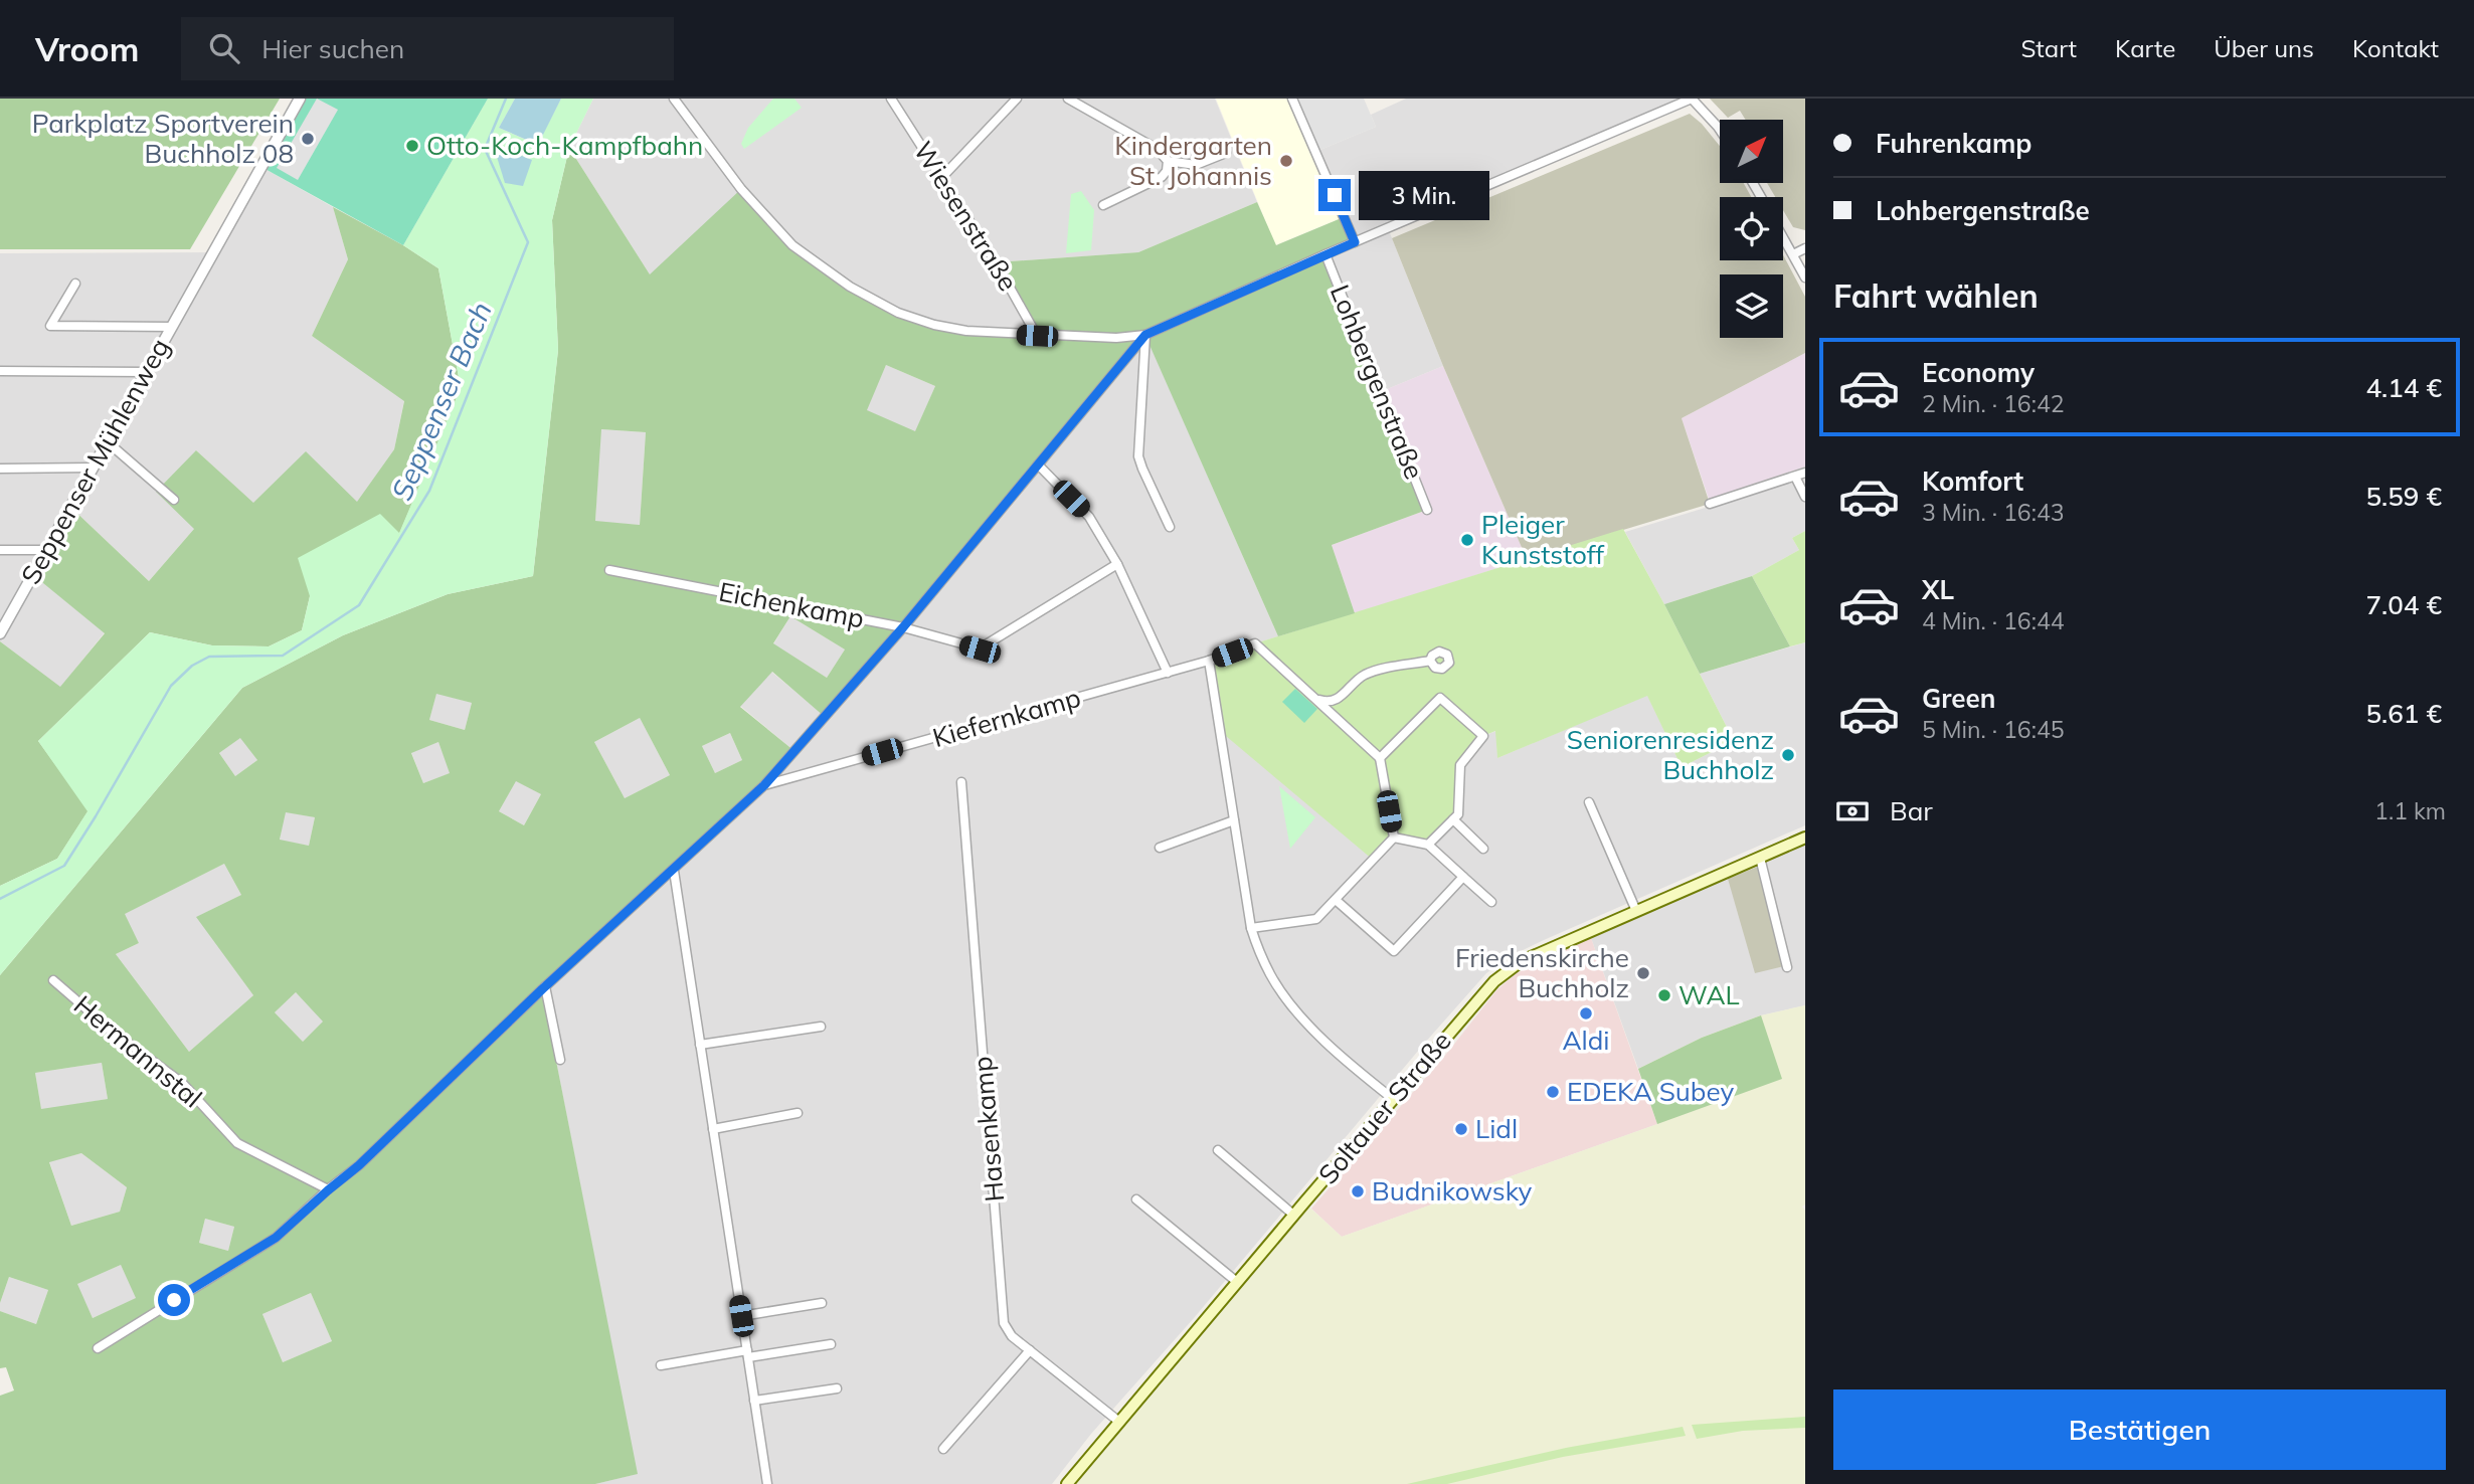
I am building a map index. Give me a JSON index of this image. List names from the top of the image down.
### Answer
{
  "streets": {
    "main road": ["Soltauer Straße"],
    "street": [
      "Wiesenstraße",
      "Lohbergenstraße",
      "Seppenser Mühlenweg",
      "Eichenkamp",
      "Kiefernkamp",
      "Hermannstal",
      "Hasenkamp"
    ]
  },
  "crossings": [
    ["Wiesenstraße", "Lohbergenstraße"],
    ["Soltauer Straße", "Hasenkamp"]
  ],
  "water": ["Seppenser Bach"],
  "places": [
    "Parkplatz Sportverein Buchholz 08",
    "Otto-Koch-Kampfbahn",
    "Kindergarten St. Johannis",
    "Pleiger Kunststoff",
    "Seniorenresidenz Buchholz",
    "Friedenskirche Buchholz",
    "WAL",
    "Aldi",
    "EDEKA Subey",
    "Lidl",
    "Budnikowsky"
  ],
  "north": "top right",
  "page": {
    "header": "Vroom",
    "search": "Hier suchen",
    "nav": [
      "Start",
      "Karte",
      "Über uns",
      "Kontakt"
    ],
    "banner": ["Fuhrenkamp", "Lohbergenstraße"],
    "bubble": "3 Min.",
    "heading": "Fahrt wählen",
    "list": [
      {
        "name": "Economy",
        "note": "2 Min. · 16:42",
        "value": "4.14 €"
      },
      {
        "name": "Komfort",
        "note": "3 Min. · 16:43",
        "value": "5.59 €"
      },
      {
        "name": "XL",
        "note": "4 Min. · 16:44",
        "value": "7.04 €"
      },
      {
        "name": "Green",
        "note": "5 Min. · 16:45",
        "value": "5.61 €"
      }
    ],
    "pay": ["Bar", "1.1 km"],
    "buttons": "Bestätigen"
  }
}
